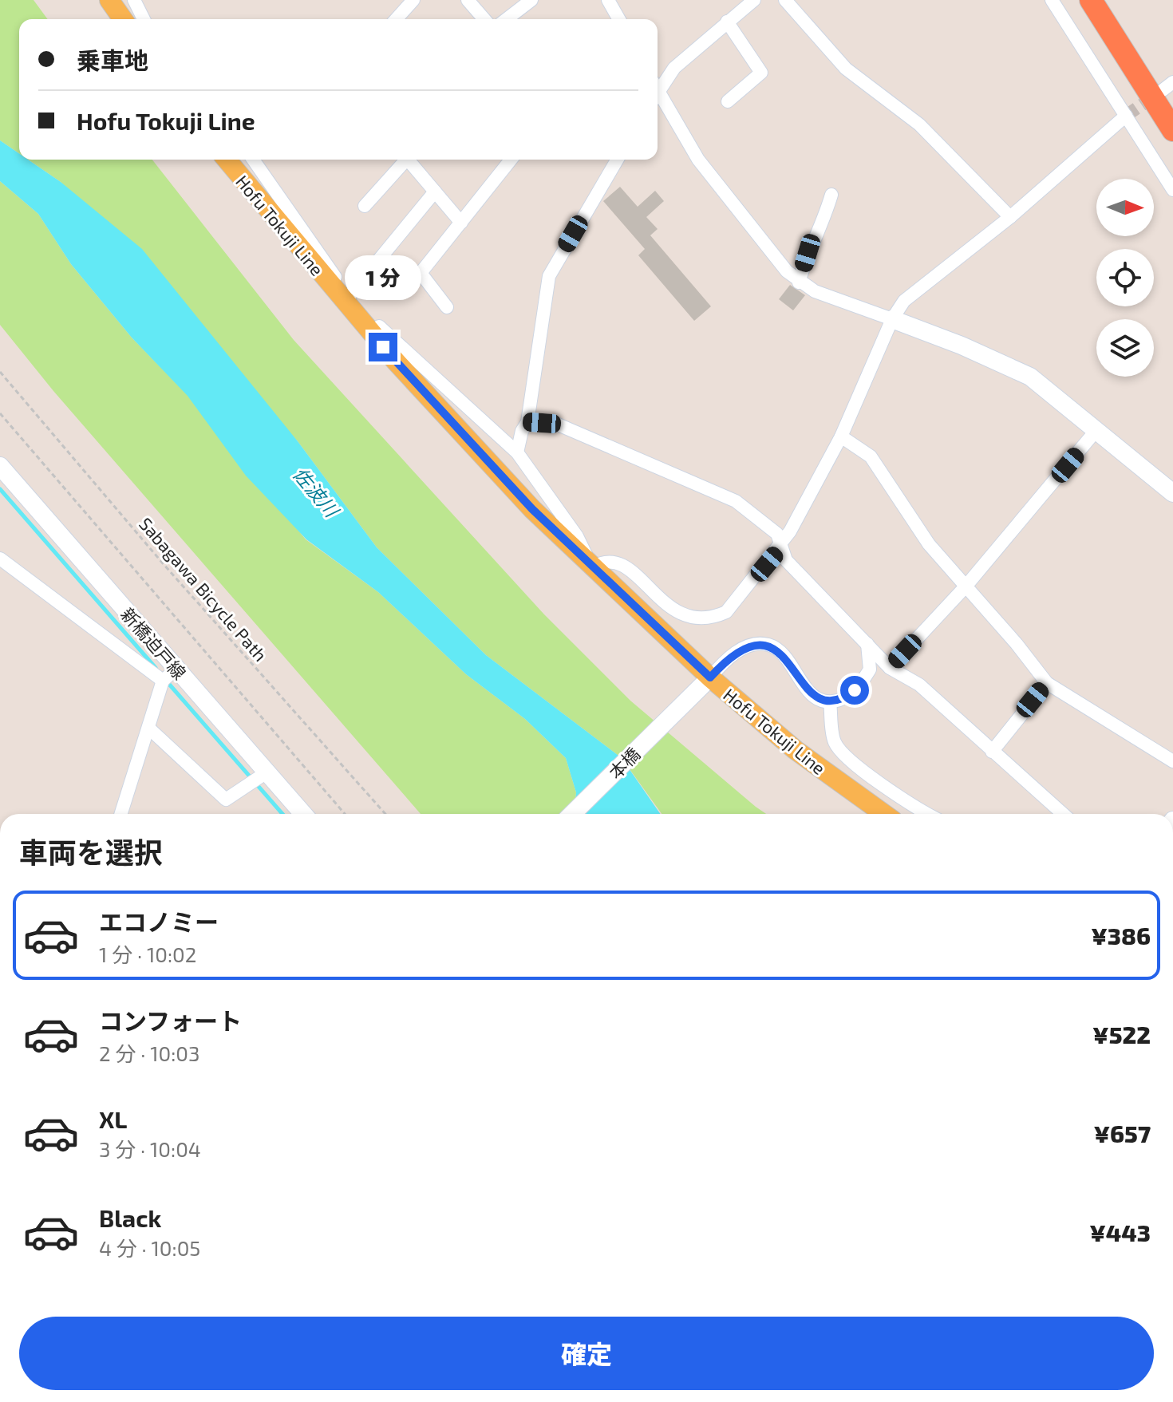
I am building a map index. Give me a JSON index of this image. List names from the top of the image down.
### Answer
{
  "streets": {
    "main road": ["Hofu Tokuji Line"],
    "street": ["新橋迫戸線", "本橋"],
    "path": ["Sabagawa Bicycle Path"]
  },
  "crossings": [
    ["Hofu Tokuji Line", "本橋"]
  ],
  "water": ["佐波川"],
  "north": "right",
  "page": {
    "banner": ["乗車地", "Hofu Tokuji Line"],
    "bubble": "1 分",
    "heading": "車両を選択",
    "list": [
      {
        "name": "エコノミー",
        "note": "1 分 · 10:02",
        "value": "¥386"
      },
      {
        "name": "コンフォート",
        "note": "2 分 · 10:03",
        "value": "¥522"
      },
      {
        "name": "XL",
        "note": "3 分 · 10:04",
        "value": "¥657"
      },
      {
        "name": "Black",
        "note": "4 分 · 10:05",
        "value": "¥443"
      }
    ],
    "buttons": "確定"
  }
}
